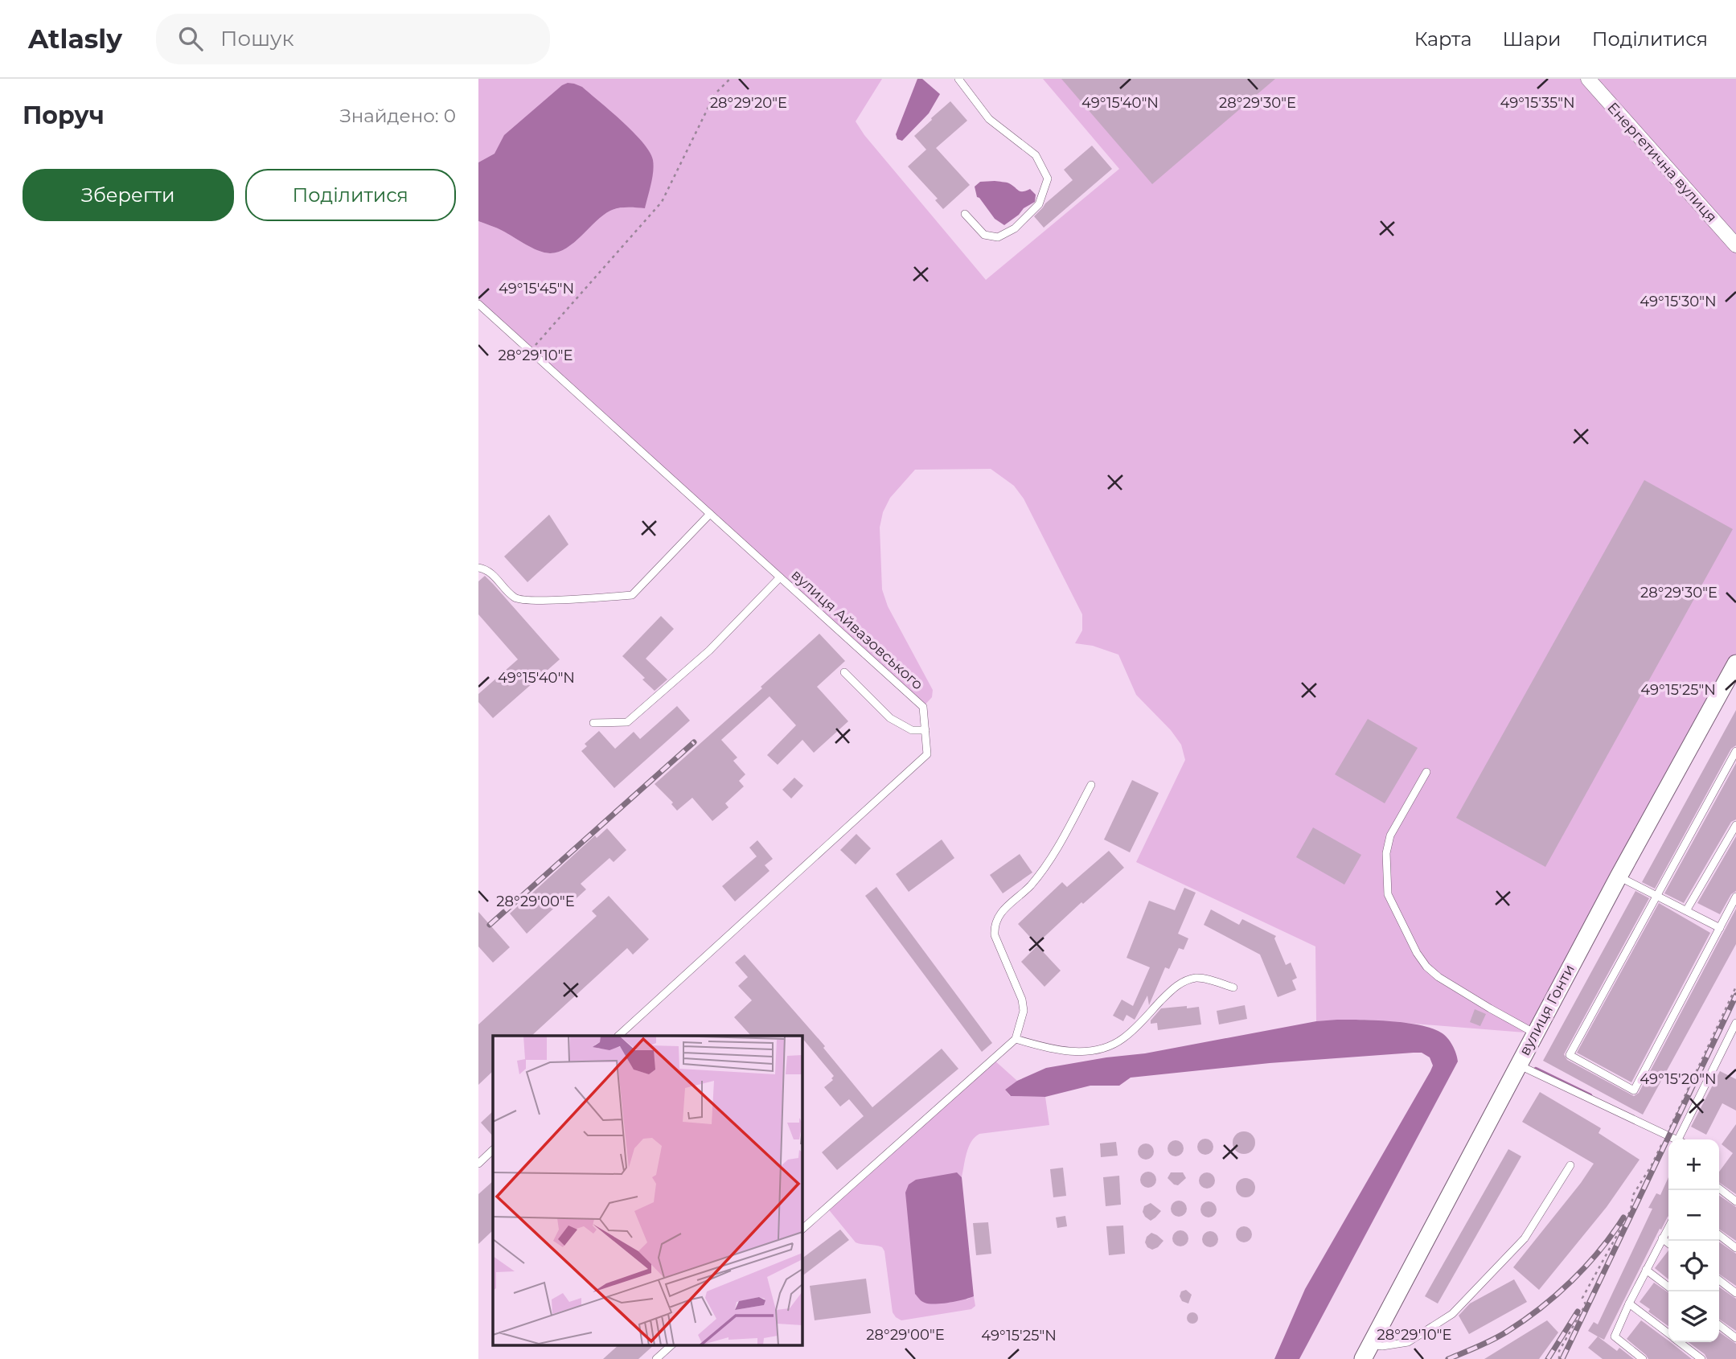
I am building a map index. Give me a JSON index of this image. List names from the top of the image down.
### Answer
{
  "streets": {
    "street": ["Енергетична вулиця", "вулиця Гонти"],
    "lane": ["вулиця Айвазовського"]
  },
  "page": {
    "header": "Atlasly",
    "search": "Пошук",
    "nav": ["Карта", "Шари", "Поділитися"],
    "heading": ["Поруч", "Знайдено: 0"],
    "buttons": ["Зберегти", "Поділитися"],
    "map_buttons": ["+", "−"]
  },
  "coordinates": [
    "49°15'40\"N",
    "49°15'35\"N",
    "28°29'20\"E",
    "28°29'30\"E",
    "49°15'45\"N",
    "49°15'30\"N",
    "28°29'10\"E",
    "49°15'25\"N",
    "28°29'00\"E",
    "49°15'20\"N"
  ]
}
